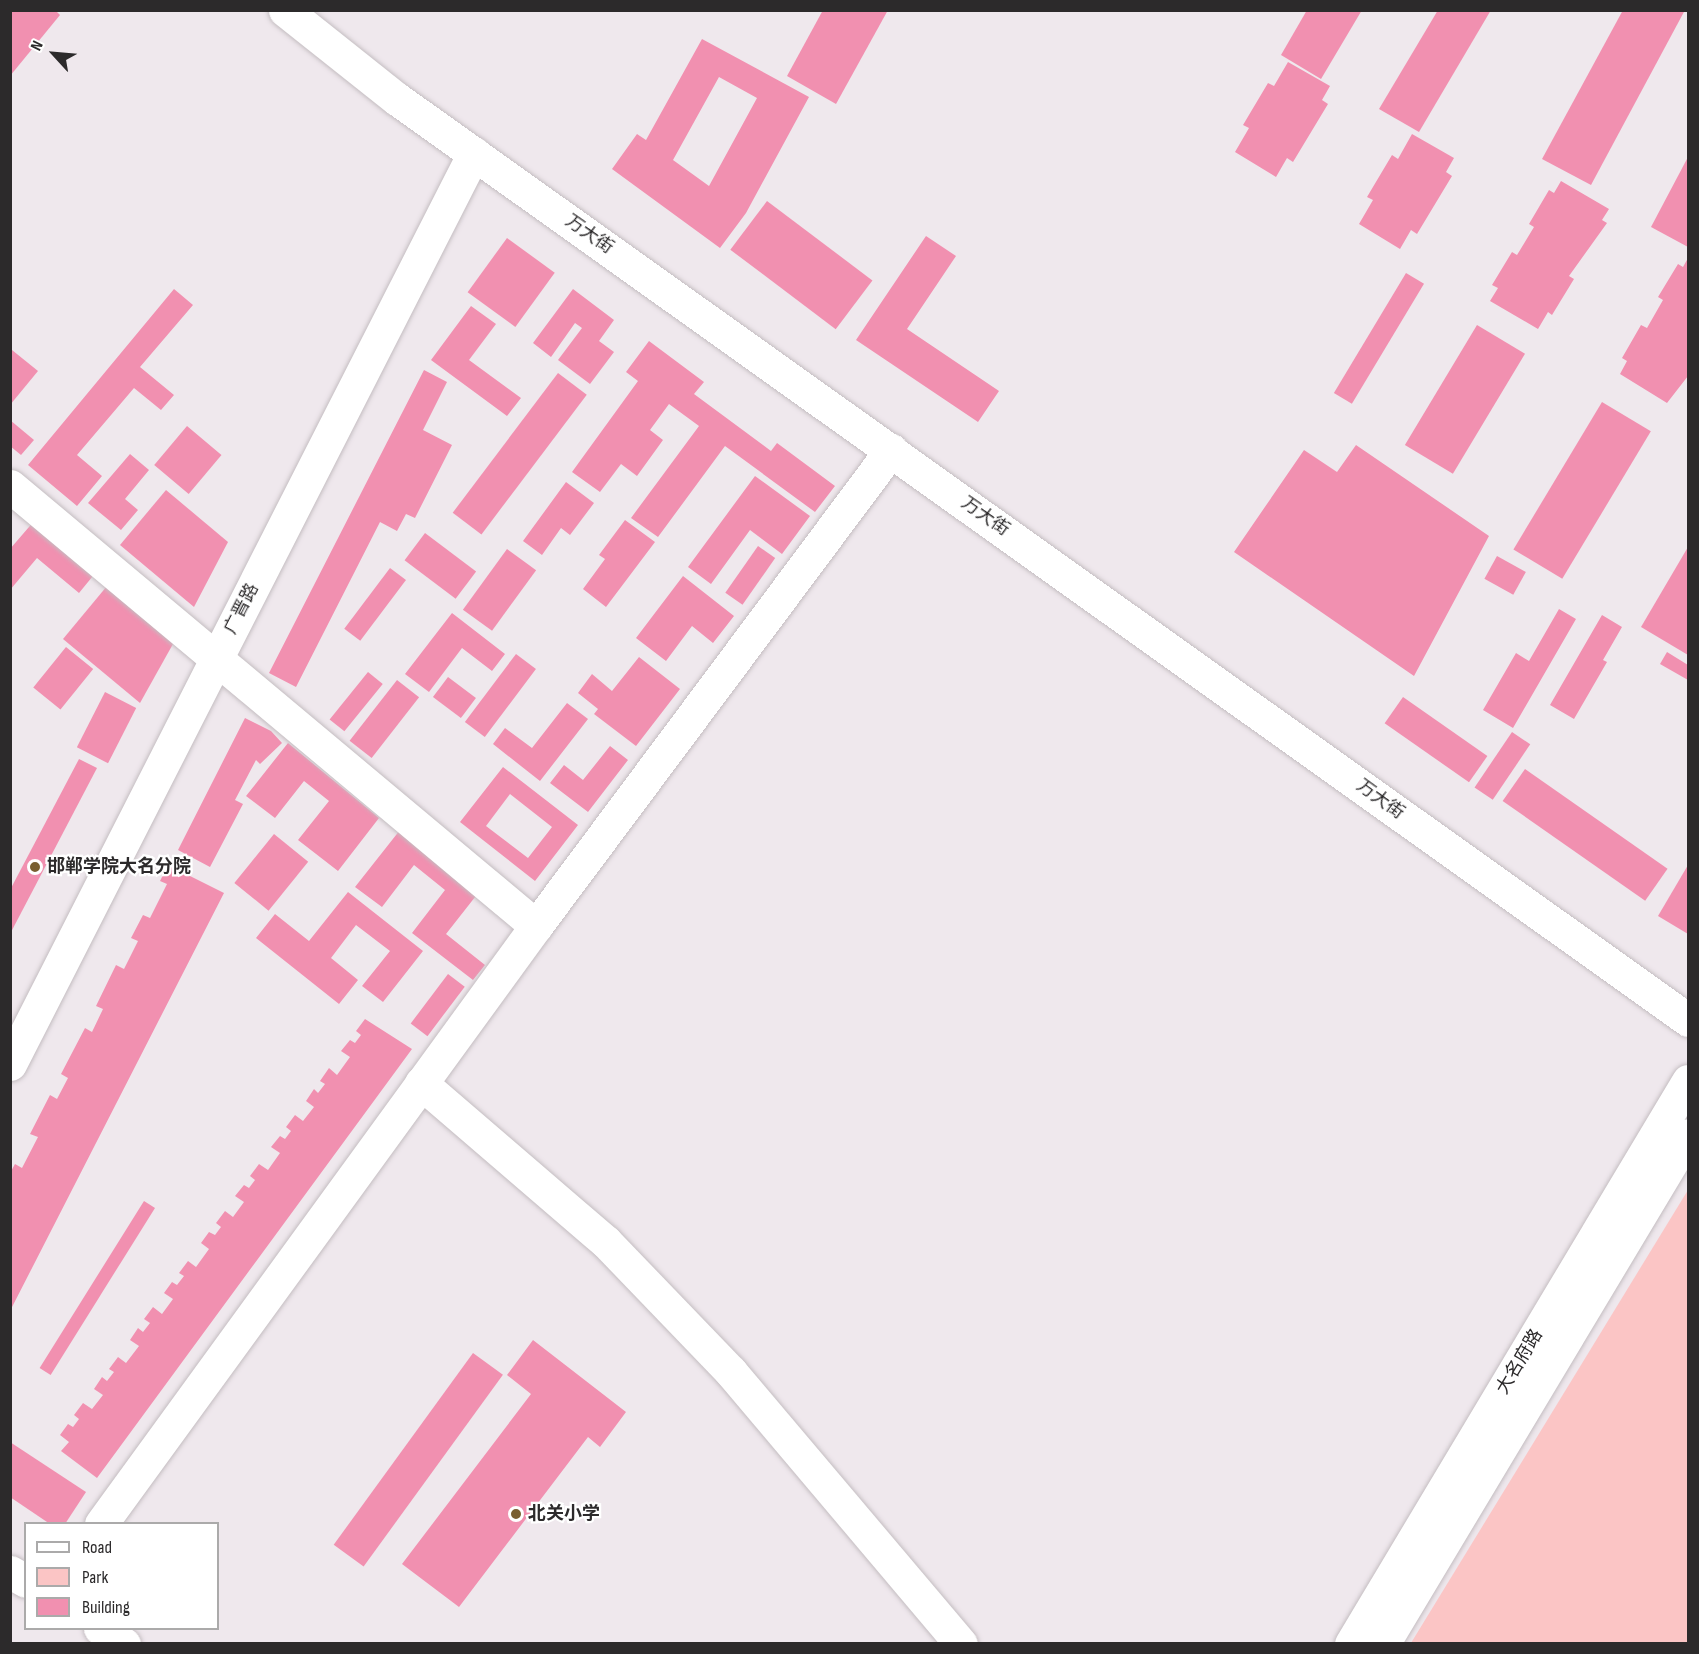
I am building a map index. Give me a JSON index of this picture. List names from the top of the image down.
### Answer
{
  "streets": {
    "street": ["万大街", "广晋路", "大名府路"]
  },
  "crossings": [
    ["万大街", "广晋路"]
  ],
  "places": ["邯郸学院大名分院", "北关小学"],
  "legend": ["Road", "Park", "Building"],
  "north": "top left"
}
